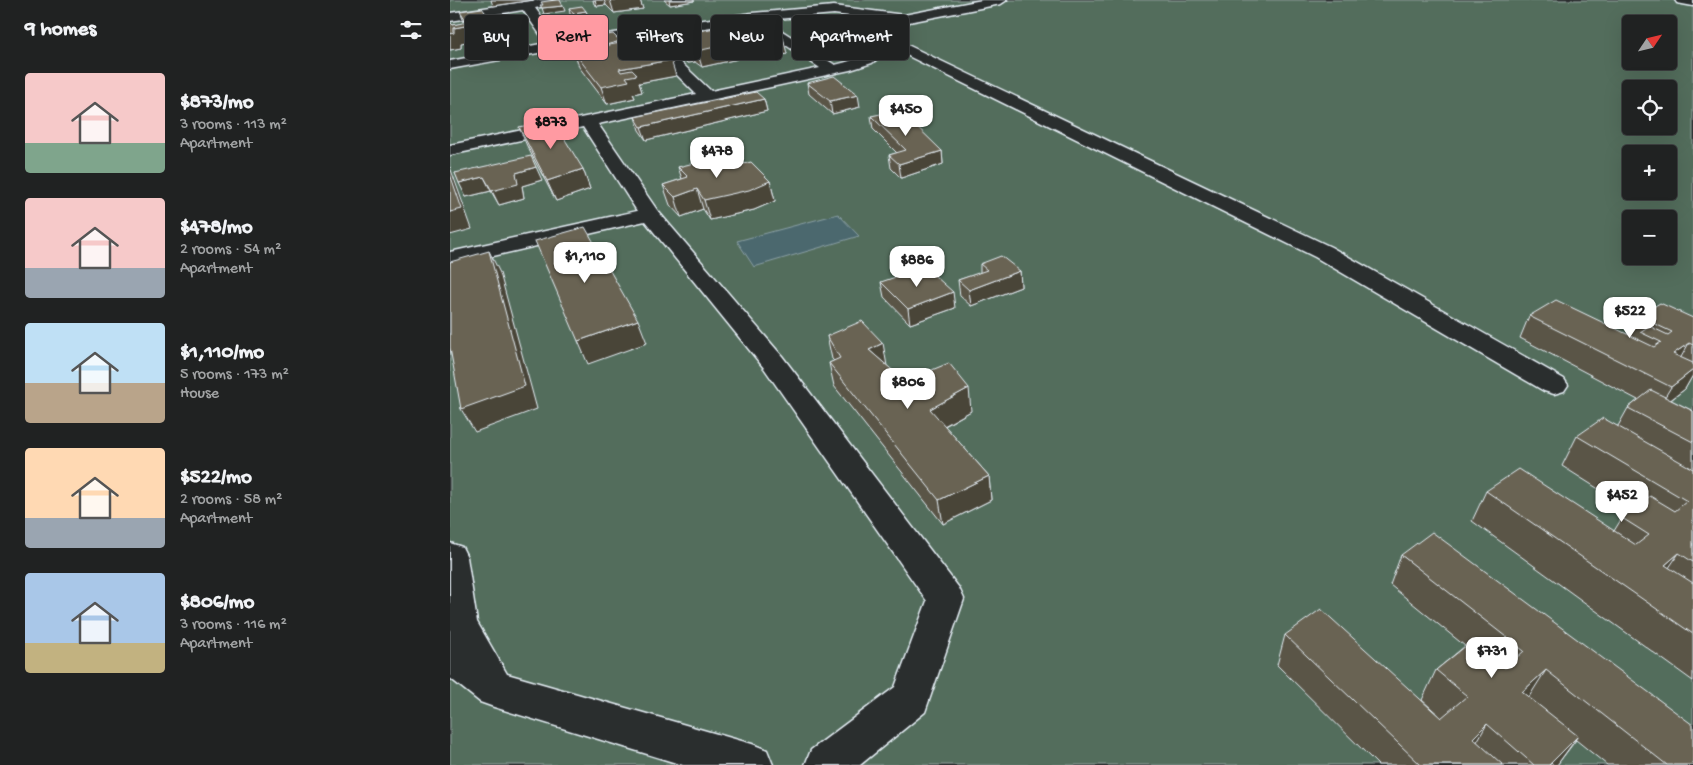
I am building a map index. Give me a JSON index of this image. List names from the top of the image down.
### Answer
{
  "north": "top right",
  "page": {
    "heading": "9 homes",
    "map_buttons": ["+", "−"],
    "chip": [
      "Buy",
      "Rent",
      "Filters",
      "New",
      "Apartment"
    ],
    "list": [
      {
        "name": "$873/mo",
        "note": "3 rooms · 113 m² · Apartment"
      },
      {
        "name": "$478/mo",
        "note": "2 rooms · 54 m² · Apartment"
      },
      {
        "name": "$1,110/mo",
        "note": "5 rooms · 173 m² · House"
      },
      {
        "name": "$522/mo",
        "note": "2 rooms · 58 m² · Apartment"
      },
      {
        "name": "$806/mo",
        "note": "3 rooms · 116 m² · Apartment"
      }
    ],
    "price": [
      "$450",
      "$873",
      "$478",
      "$1,110",
      "$886",
      "$522",
      "$806",
      "$452",
      "$731"
    ]
  }
}
